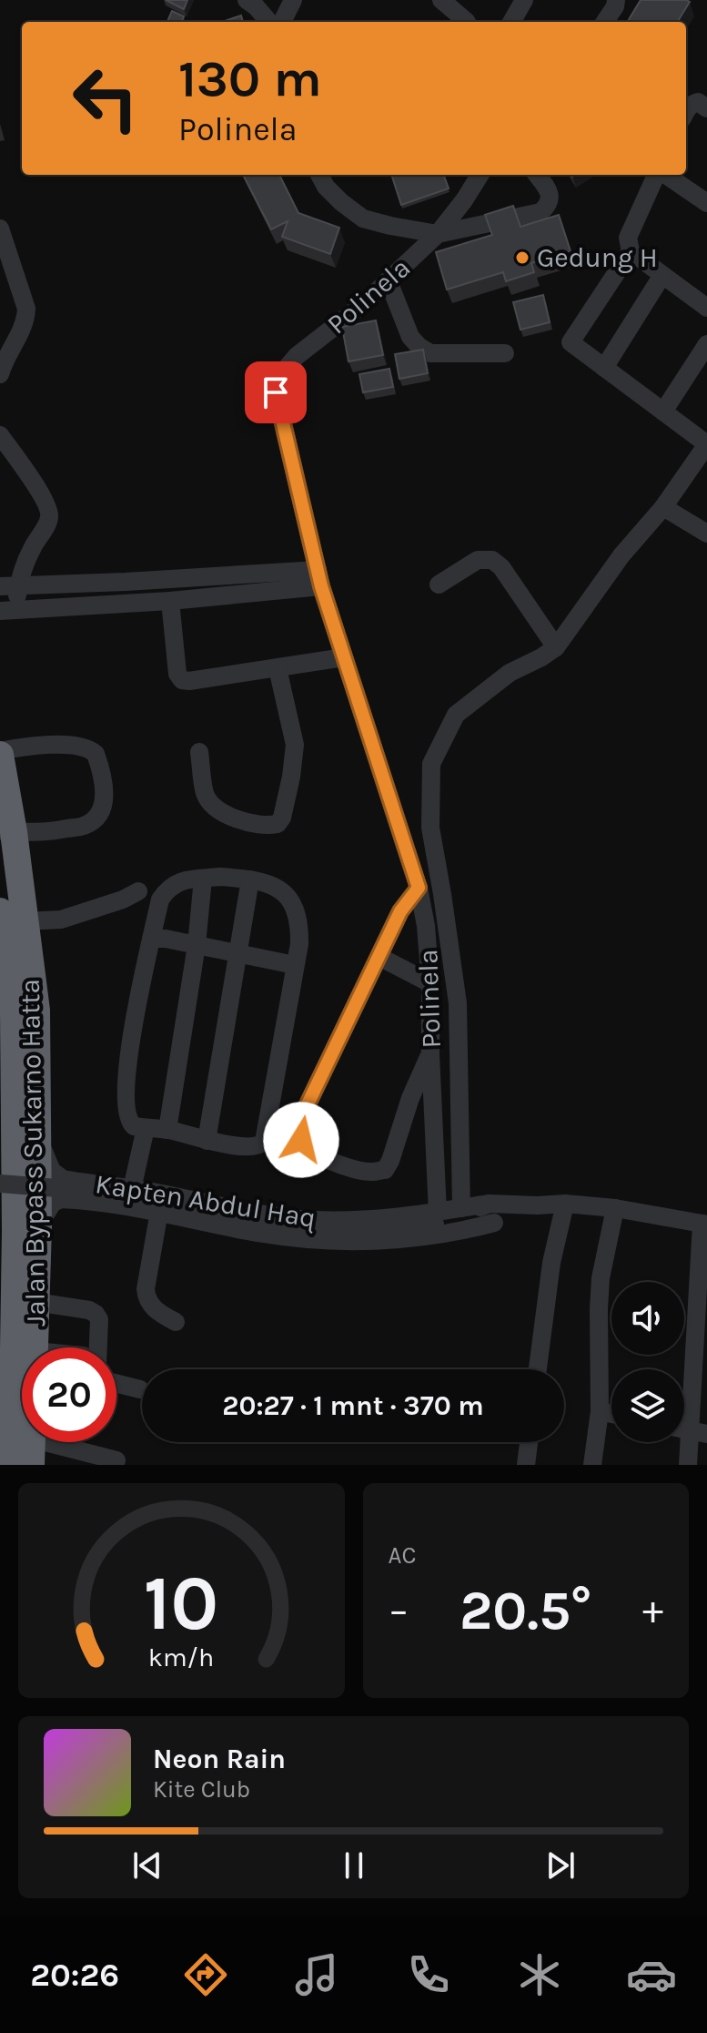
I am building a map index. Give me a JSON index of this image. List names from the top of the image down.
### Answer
{
  "streets": {
    "highway": ["Jalan Bypass Sukarno Hatta"],
    "street": ["Polinela", "Kapten Abdul Haq"]
  },
  "crossings": [
    ["Polinela", "Kapten Abdul Haq"],
    ["Jalan Bypass Sukarno Hatta", "Kapten Abdul Haq"]
  ],
  "places": ["Gedung H"],
  "page": {
    "turn": ["130 m", "Polinela"],
    "limit": "20",
    "trip": "20:27 · 1 mnt · 370 m",
    "tile": "AC",
    "heat": ["−", "20.5°", "+"],
    "song": ["Neon Rain", "Kite Club"],
    "tabs": "20:26",
    "gauge": ["10", "km/h"]
  }
}
